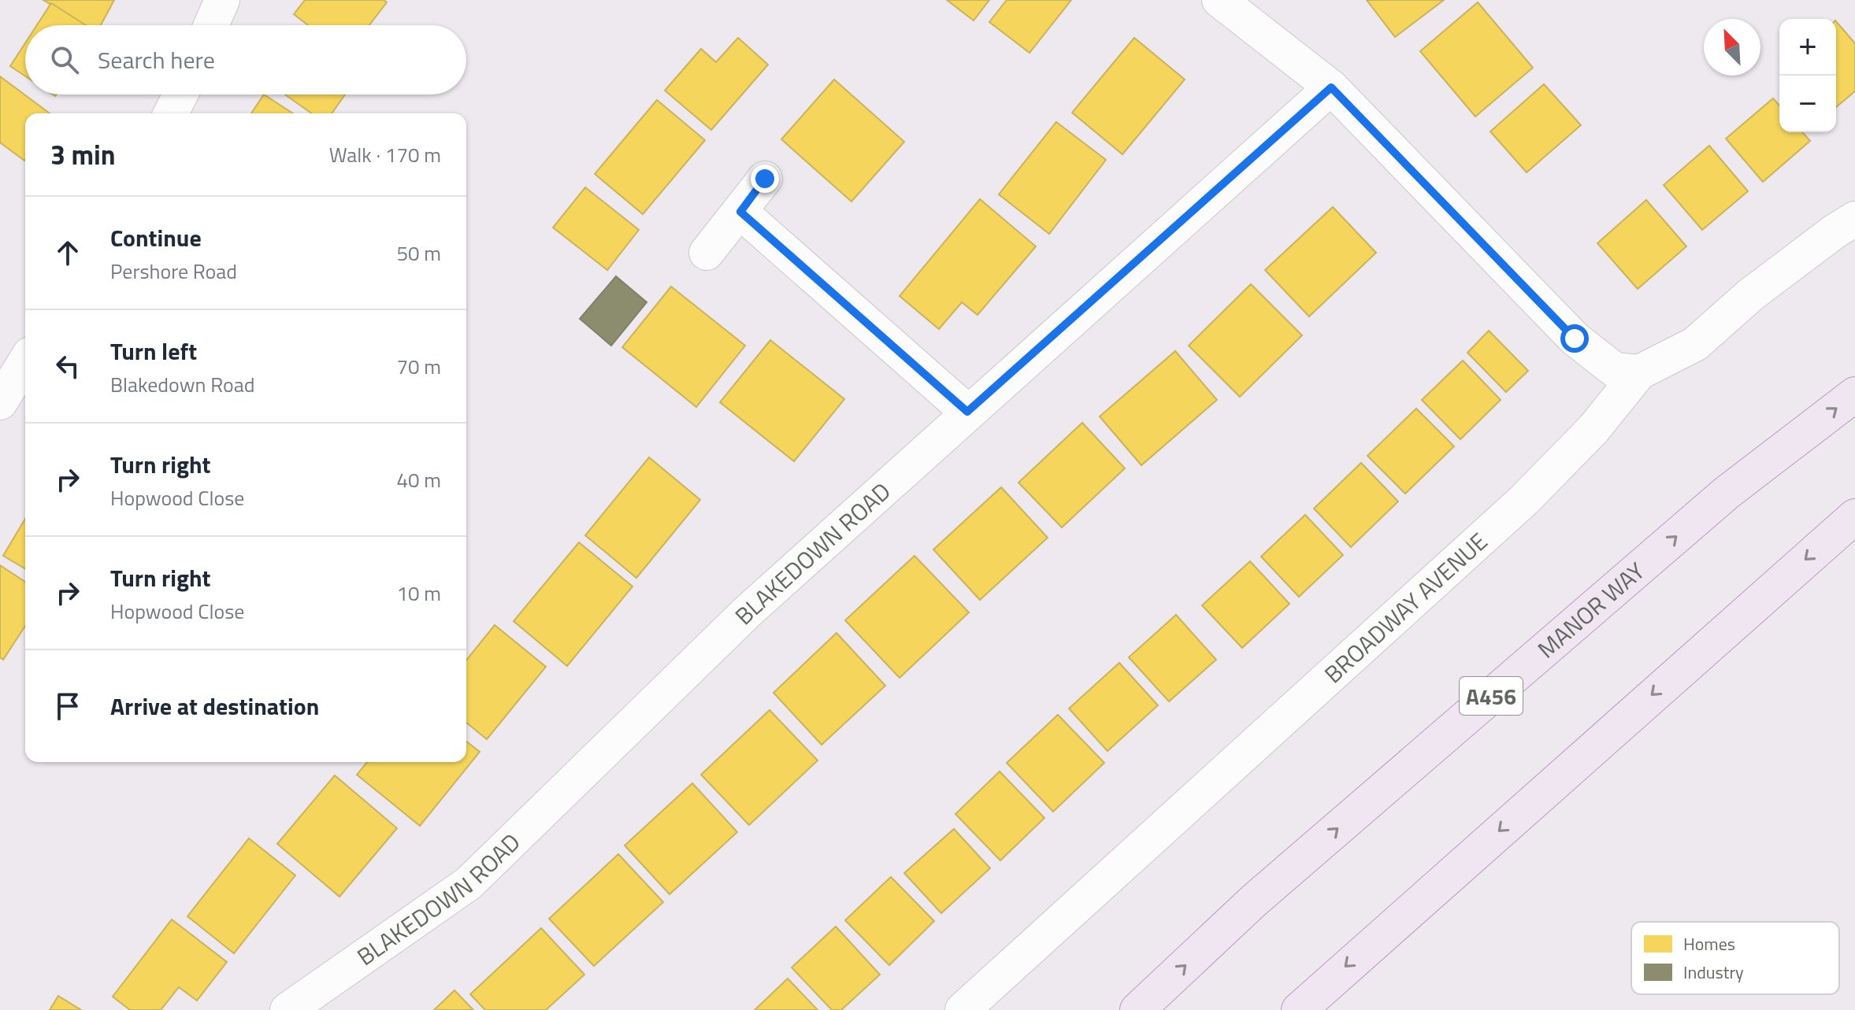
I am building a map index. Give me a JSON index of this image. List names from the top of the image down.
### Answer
{
  "streets": {
    "highway": ["MANOR WAY", "A456"],
    "street": ["BLAKEDOWN ROAD", "BROADWAY AVENUE"]
  },
  "legend": ["Homes", "Industry"],
  "north": "top left",
  "page": {
    "map_buttons": ["+", "−"],
    "search": "Search here",
    "heading": ["3 min", "Walk · 170 m"],
    "list": [
      ["Continue", "Pershore Road", "50 m"],
      ["Turn left", "Blakedown Road", "70 m"],
      ["Turn right", "Hopwood Close", "40 m"],
      ["Turn right", "Hopwood Close", "10 m"],
      "Arrive at destination"
    ]
  }
}
